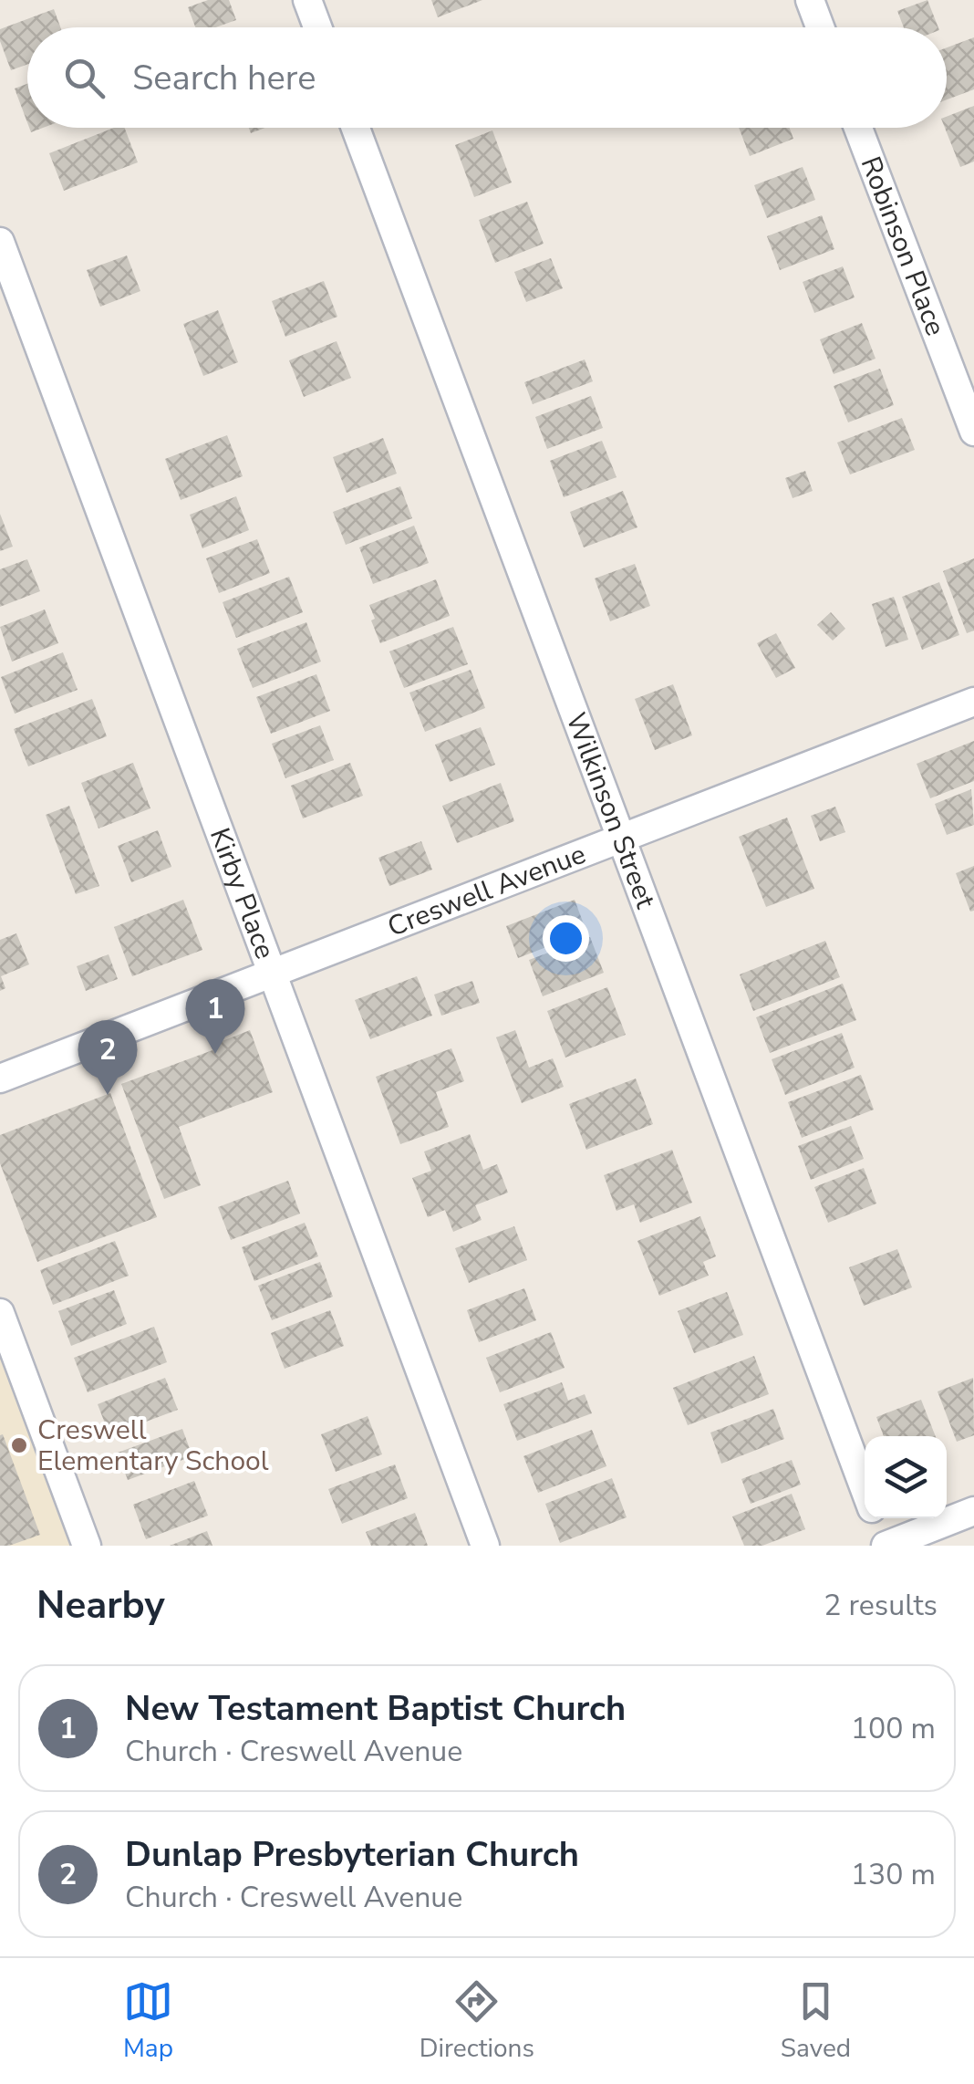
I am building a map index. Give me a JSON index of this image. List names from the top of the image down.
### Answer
{
  "streets": {
    "street": [
      "Robinson Place",
      "Wilkinson Street",
      "Creswell Avenue",
      "Kirby Place"
    ]
  },
  "crossings": [
    ["Wilkinson Street", "Creswell Avenue"],
    ["Creswell Avenue", "Kirby Place"]
  ],
  "places": ["Creswell Elementary School"],
  "page": {
    "search": "Search here",
    "pins": ["1", "2"],
    "heading": ["Nearby", "2 results"],
    "list": [
      {
        "mark": "1",
        "name": "New Testament Baptist Church",
        "note": "Church · Creswell Avenue",
        "value": "100 m"
      },
      {
        "mark": "2",
        "name": "Dunlap Presbyterian Church",
        "note": "Church · Creswell Avenue",
        "value": "130 m"
      }
    ],
    "nav": ["Map", "Directions", "Saved"]
  }
}
